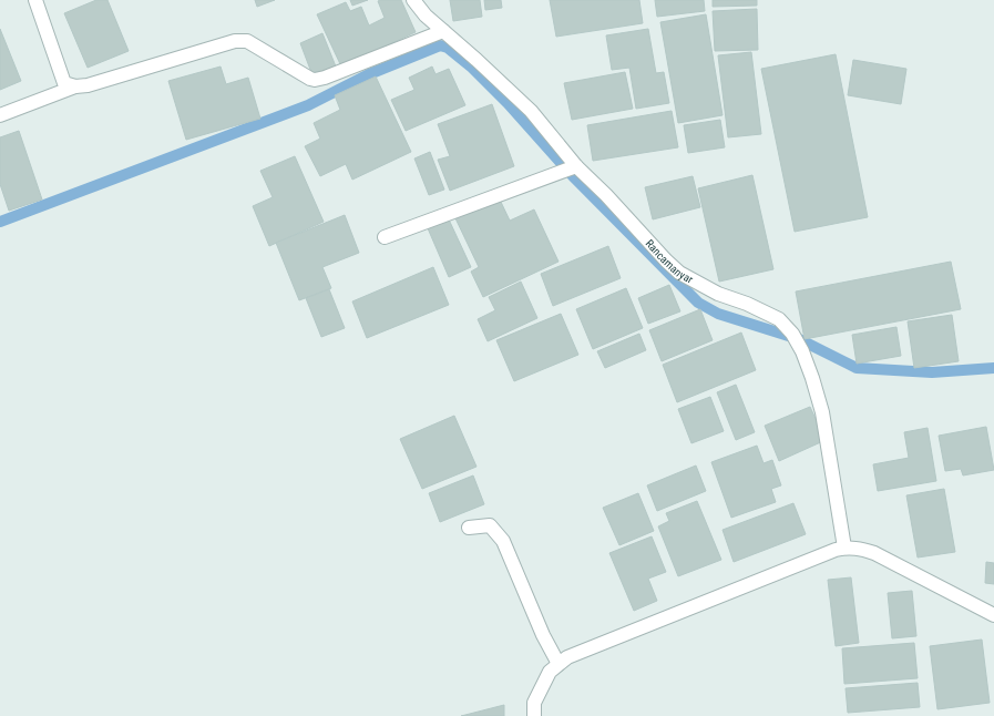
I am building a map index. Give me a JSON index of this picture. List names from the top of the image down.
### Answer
{
  "streets": {
    "street": ["Rancamanyar"]
  }
}
